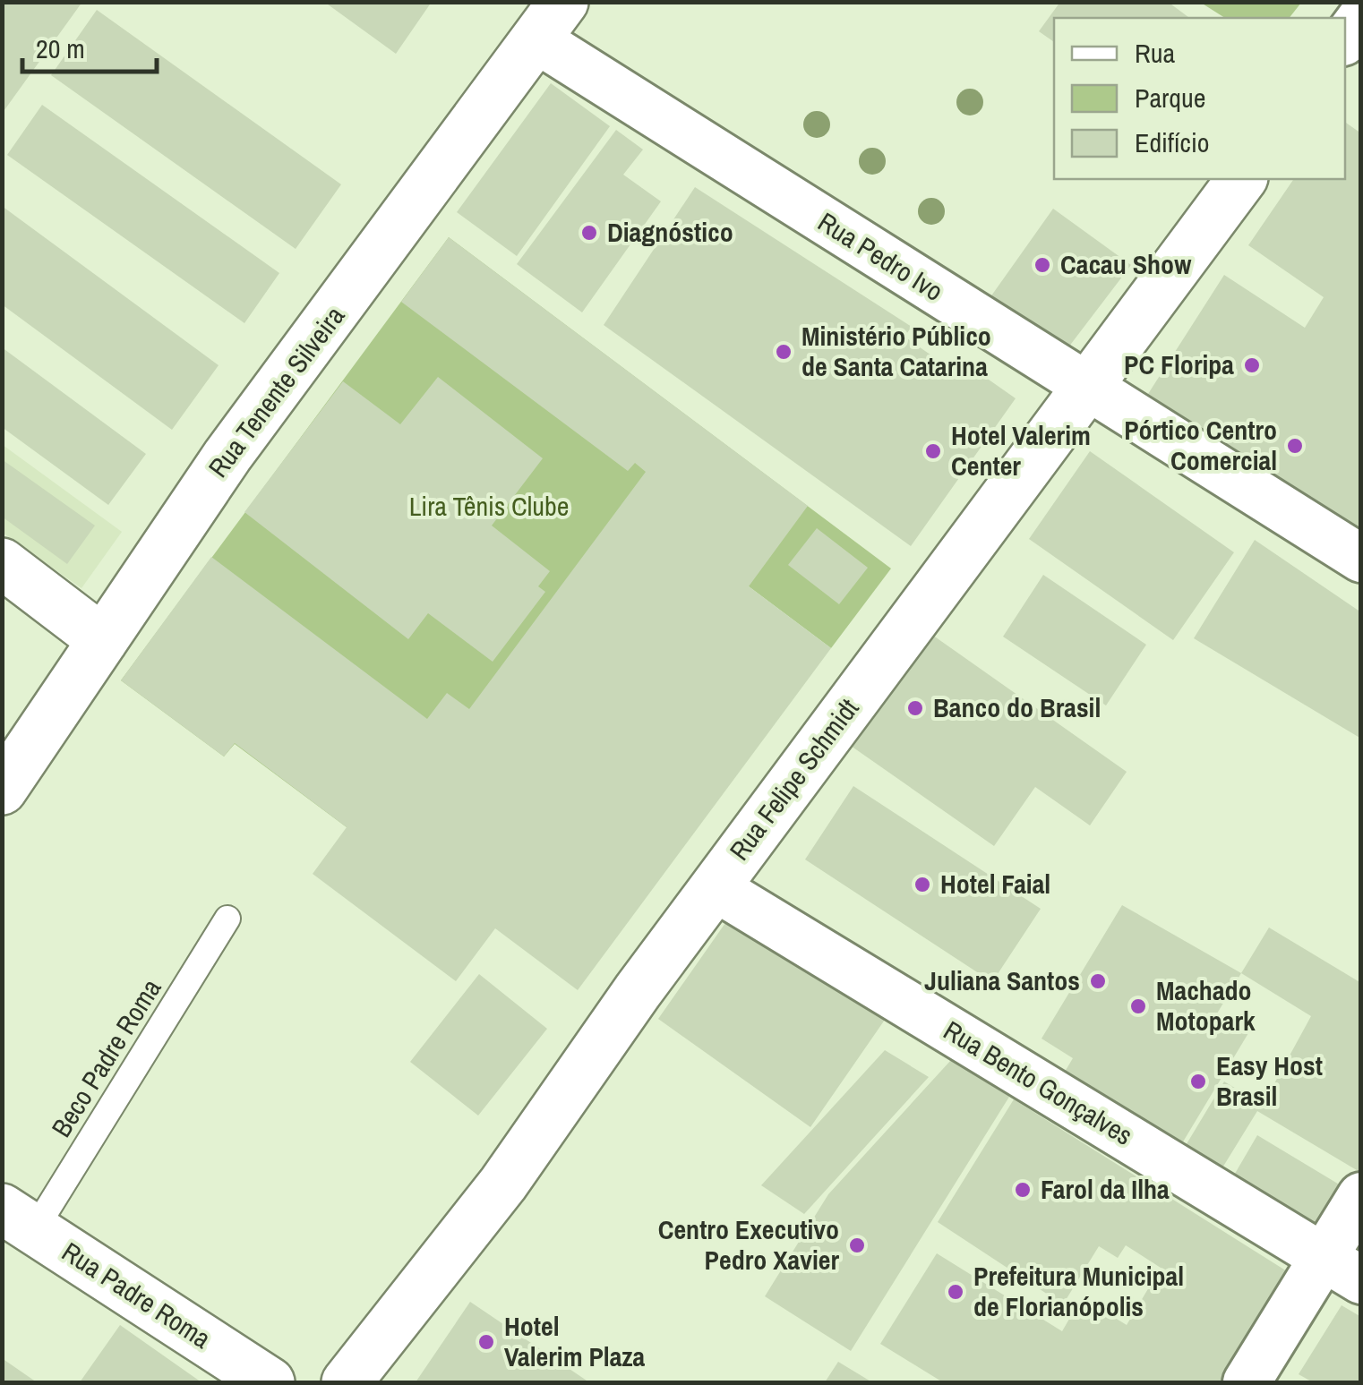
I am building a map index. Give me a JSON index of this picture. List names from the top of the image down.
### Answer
{
  "streets": {
    "street": [
      "Rua Pedro Ivo",
      "Rua Tenente Silveira",
      "Rua Felipe Schmidt",
      "Rua Bento Gonçalves",
      "Rua Padre Roma"
    ],
    "lane": ["Beco Padre Roma"]
  },
  "crossings": [
    ["Rua Pedro Ivo", "Rua Tenente Silveira"],
    ["Rua Pedro Ivo", "Rua Felipe Schmidt"],
    ["Rua Felipe Schmidt", "Rua Bento Gonçalves"],
    ["Beco Padre Roma", "Rua Padre Roma"]
  ],
  "parks": ["Lira Tênis Clube"],
  "places": [
    "Diagnóstico",
    "Cacau Show",
    "Ministério Público de Santa Catarina",
    "PC Floripa",
    "Pórtico Centro Comercial",
    "Hotel Valerim Center",
    "Banco do Brasil",
    "Hotel Faial",
    "Juliana Santos",
    "Machado Motopark",
    "Easy Host Brasil",
    "Farol da Ilha",
    "Centro Executivo Pedro Xavier",
    "Prefeitura Municipal de Florianópolis",
    "Hotel Valerim Plaza"
  ],
  "legend": ["Rua", "Parque", "Edifício"],
  "scale_bar": "20 m"
}
